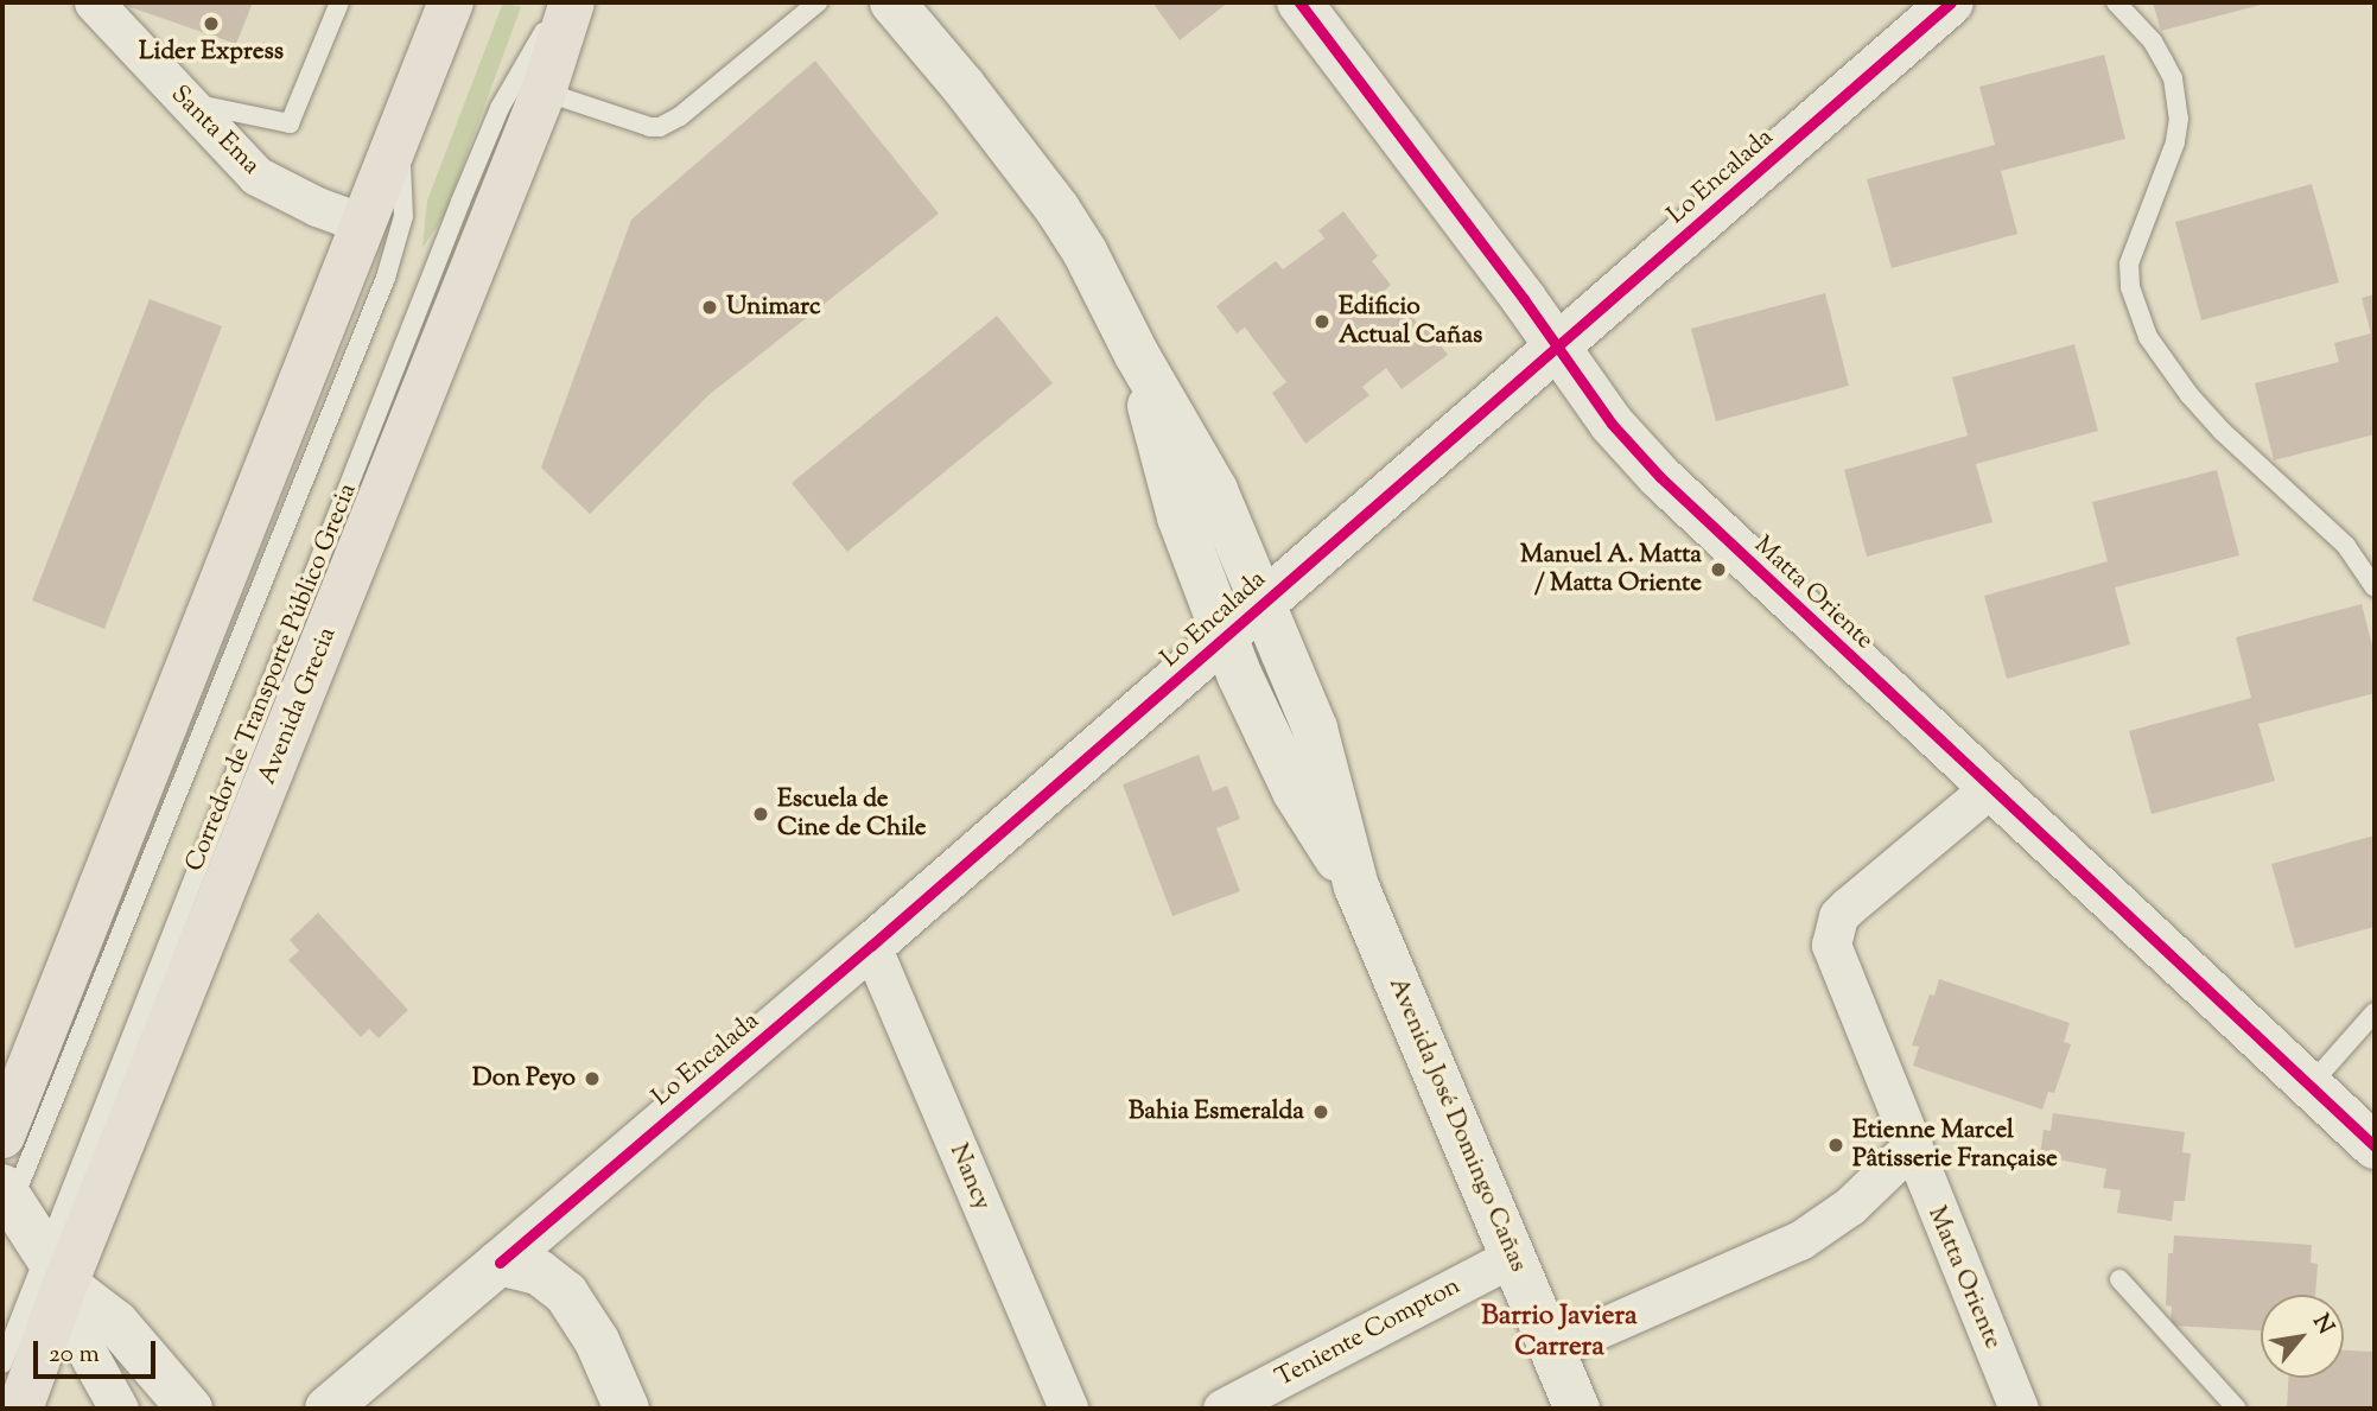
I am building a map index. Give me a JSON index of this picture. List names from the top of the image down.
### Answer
{
  "streets": {
    "main road": ["Avenida Grecia"],
    "street": [
      "Santa Ema",
      "Lo Encalada",
      "Matta Oriente",
      "Avenida José Domingo Cañas",
      "Nancy",
      "Teniente Compton"
    ],
    "lane": ["Corredor de Transporte Público Grecia"]
  },
  "crossings": [
    ["Lo Encalada", "Matta Oriente"],
    ["Lo Encalada", "Avenida José Domingo Cañas"],
    ["Lo Encalada", "Nancy"],
    ["Corredor de Transporte Público Grecia", "Avenida Grecia"],
    ["Avenida José Domingo Cañas", "Teniente Compton"]
  ],
  "districts": ["Barrio Javiera Carrera"],
  "places": [
    "Lider Express",
    "Unimarc",
    "Edificio Actual Cañas",
    "Manuel A. Matta / Matta Oriente",
    "Escuela de Cine de Chile",
    "Don Peyo",
    "Bahia Esmeralda",
    "Etienne Marcel Pâtisserie Française"
  ],
  "scale_bar": "20 m",
  "north": "top right"
}
